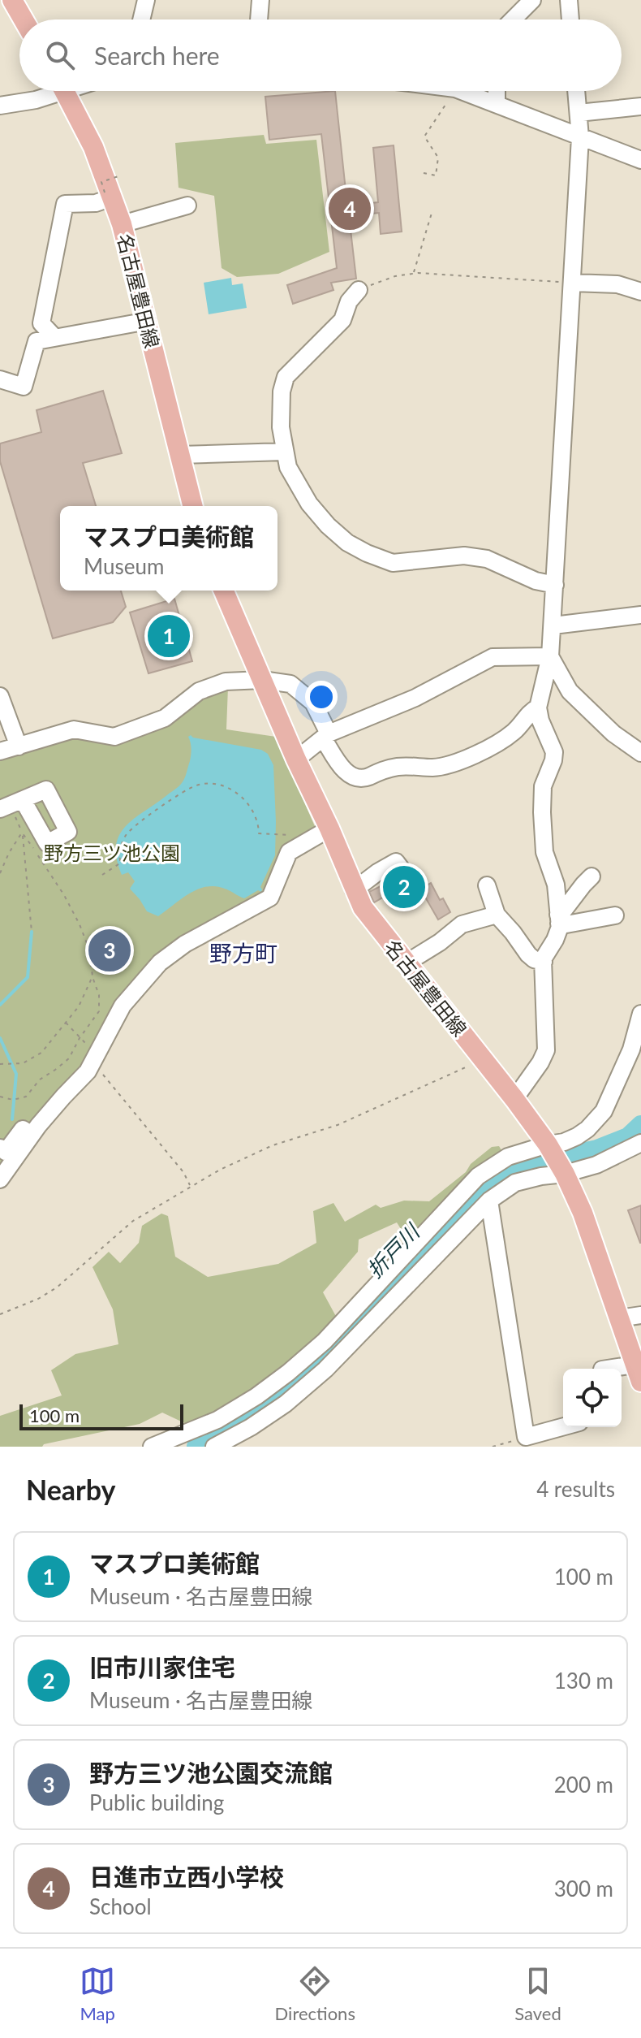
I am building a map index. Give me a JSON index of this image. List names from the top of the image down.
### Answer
{
  "streets": {
    "main road": ["名古屋豊田線"]
  },
  "districts": ["野方町"],
  "water": ["折戸川"],
  "parks": ["野方三ツ池公園"],
  "scale_bar": "100 m",
  "page": {
    "search": "Search here",
    "pins": [
      "4",
      "1",
      "2",
      "3"
    ],
    "popup": ["マスプロ美術館", "Museum"],
    "scale": "100 m",
    "heading": ["Nearby", "4 results"],
    "list": [
      {
        "mark": "1",
        "name": "マスプロ美術館",
        "note": "Museum · 名古屋豊田線",
        "value": "100 m"
      },
      {
        "mark": "2",
        "name": "旧市川家住宅",
        "note": "Museum · 名古屋豊田線",
        "value": "130 m"
      },
      {
        "mark": "3",
        "name": "野方三ツ池公園交流館",
        "note": "Public building",
        "value": "200 m"
      },
      {
        "mark": "4",
        "name": "日進市立西小学校",
        "note": "School",
        "value": "300 m"
      }
    ],
    "nav": ["Map", "Directions", "Saved"]
  }
}
